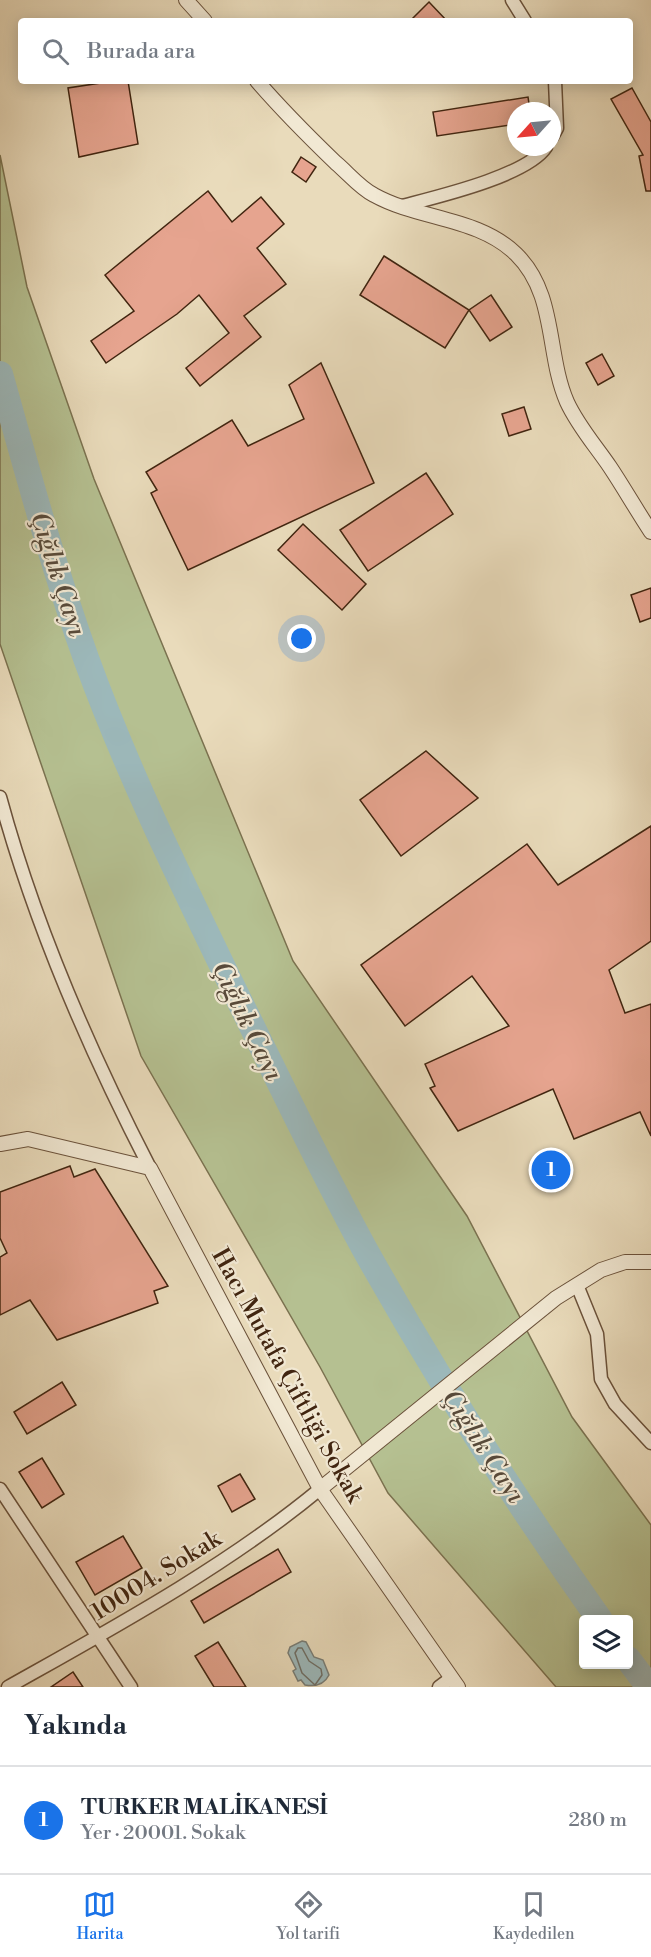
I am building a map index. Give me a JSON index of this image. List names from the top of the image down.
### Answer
{
  "streets": {
    "street": ["Hacı Mutafa Çiftliği Sokak", "10004. Sokak"]
  },
  "crossings": [
    ["Hacı Mutafa Çiftliği Sokak", "10004. Sokak"]
  ],
  "water": ["Çığlık Çayı"],
  "north": "bottom left",
  "page": {
    "search": "Burada ara",
    "pins": "1",
    "heading": "Yakında",
    "list": [
      {
        "mark": "1",
        "name": "TURKER MALİKANESİ",
        "note": "Yer · 20001. Sokak",
        "value": "280 m"
      }
    ],
    "nav": ["Harita", "Yol tarifi", "Kaydedilen"]
  }
}
